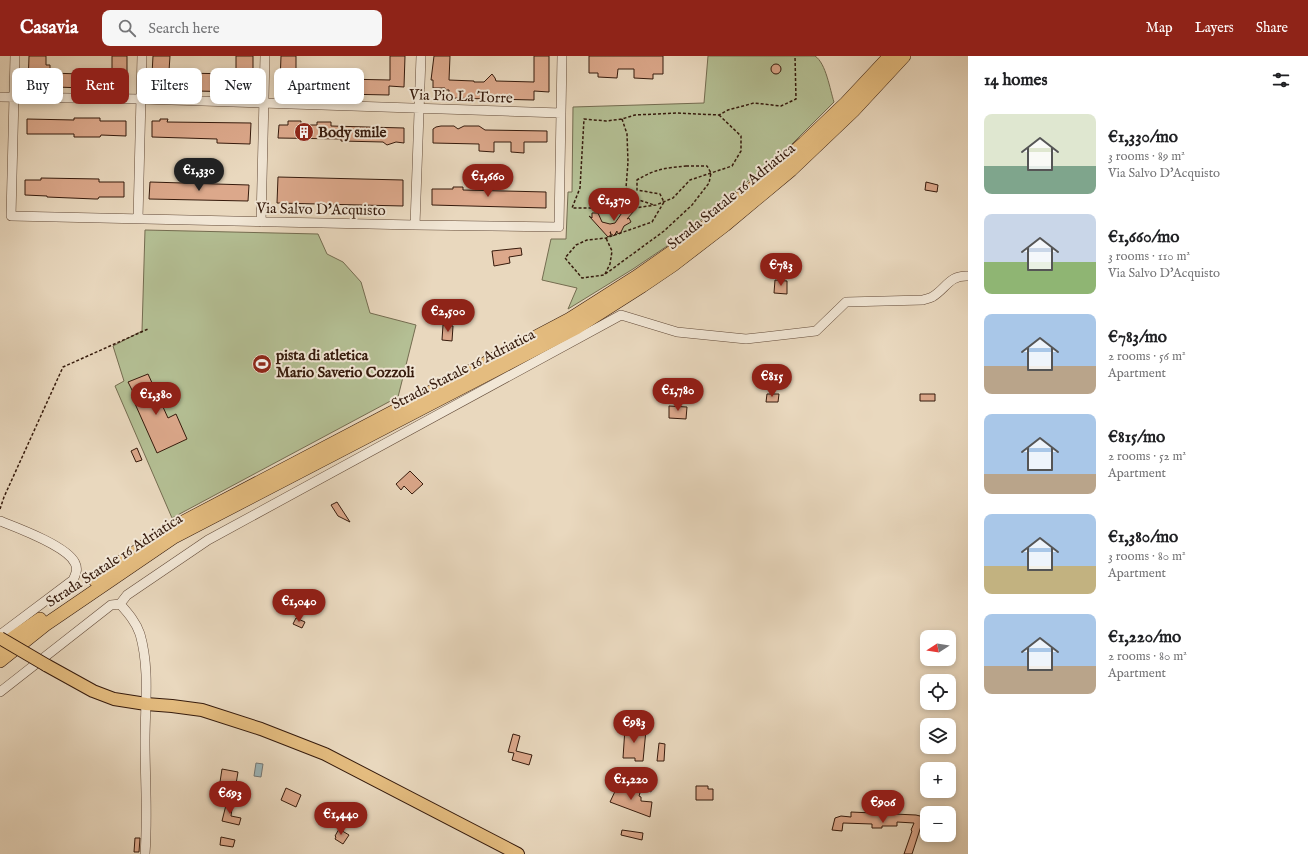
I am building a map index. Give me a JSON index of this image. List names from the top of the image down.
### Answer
{
  "streets": {
    "highway": ["Strada Statale 16 Adriatica"],
    "street": ["Via Pio La Torre", "Via Salvo D'Acquisto"]
  },
  "crossings": [
    ["Via Pio La Torre", "Via Salvo D'Acquisto"]
  ],
  "places": {
    "building": ["Body smile"],
    "sports": ["pista di atletica Mario Saverio Cozzoli"]
  },
  "north": "left",
  "page": {
    "header": "Casavia",
    "search": "Search here",
    "nav": ["Map", "Layers", "Share"],
    "heading": "14 homes",
    "chip": [
      "Buy",
      "Rent",
      "Filters",
      "New",
      "Apartment"
    ],
    "list": [
      {
        "name": "€1,330/mo",
        "note": "3 rooms · 89 m² · Via Salvo D'Acquisto"
      },
      {
        "name": "€1,660/mo",
        "note": "3 rooms · 110 m² · Via Salvo D'Acquisto"
      },
      {
        "name": "€783/mo",
        "note": "2 rooms · 56 m² · Apartment"
      },
      {
        "name": "€815/mo",
        "note": "2 rooms · 52 m² · Apartment"
      },
      {
        "name": "€1,380/mo",
        "note": "3 rooms · 80 m² · Apartment"
      },
      {
        "name": "€1,220/mo",
        "note": "2 rooms · 80 m² · Apartment"
      }
    ],
    "price": [
      "€1,330",
      "€1,660",
      "€1,370",
      "€783",
      "€2,500",
      "€815",
      "€1,780",
      "€1,380",
      "€1,040",
      "€983",
      "€1,220",
      "€693",
      "€906",
      "€1,440"
    ],
    "map_buttons": ["+", "−"]
  }
}
